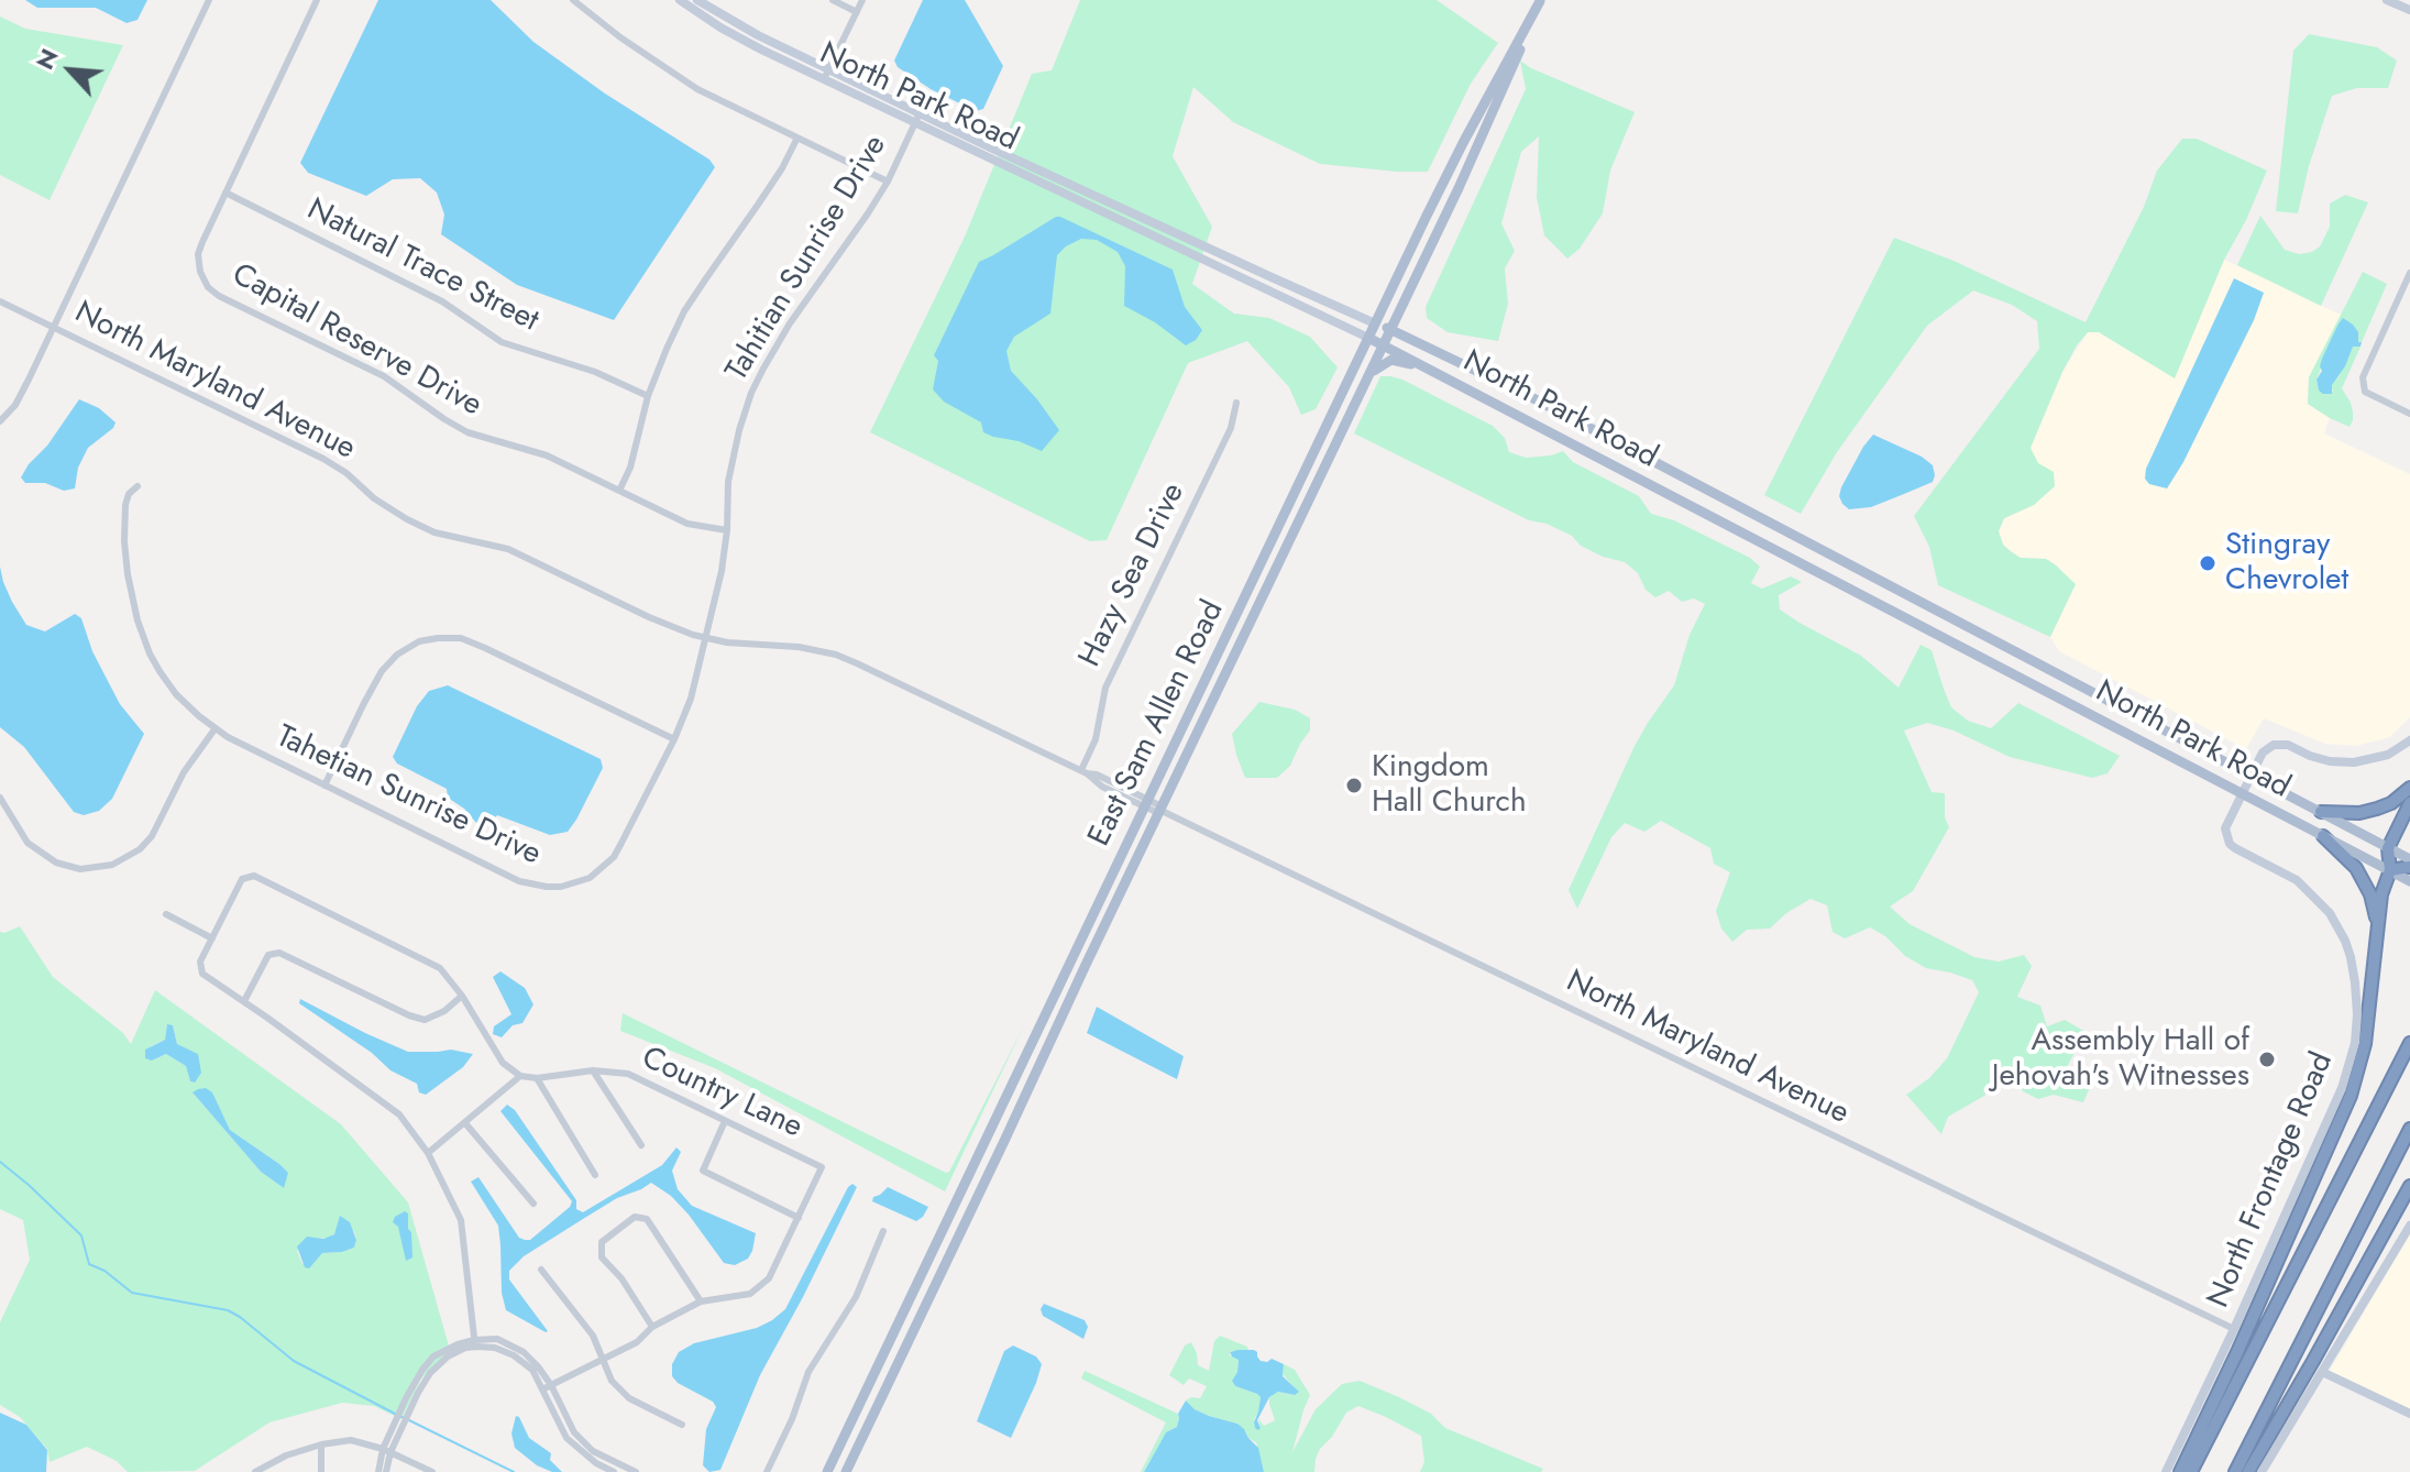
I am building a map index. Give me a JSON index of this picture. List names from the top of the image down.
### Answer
{
  "streets": {
    "main road": ["North Park Road", "East Sam Allen Road"],
    "street": [
      "Tahitian Sunrise Drive",
      "Natural Trace Street",
      "Capital Reserve Drive",
      "North Maryland Avenue",
      "Hazy Sea Drive",
      "Tahetian Sunrise Drive",
      "Country Lane",
      "North Frontage Road"
    ]
  },
  "crossings": [
    ["North Park Road", "Tahitian Sunrise Drive"],
    ["North Park Road", "East Sam Allen Road"],
    ["North Park Road", "North Frontage Road"],
    ["Tahitian Sunrise Drive", "Capital Reserve Drive"],
    ["Tahitian Sunrise Drive", "North Maryland Avenue"],
    ["Tahitian Sunrise Drive", "Tahetian Sunrise Drive"],
    ["Natural Trace Street", "Capital Reserve Drive"],
    ["North Maryland Avenue", "Hazy Sea Drive"],
    ["North Maryland Avenue", "East Sam Allen Road"],
    ["North Maryland Avenue", "Tahetian Sunrise Drive"],
    ["North Maryland Avenue", "North Frontage Road"]
  ],
  "places": ["Stingray Chevrolet", "Kingdom Hall Church", "Assembly Hall of Jehovah's Witnesses"],
  "north": "top left"
}
